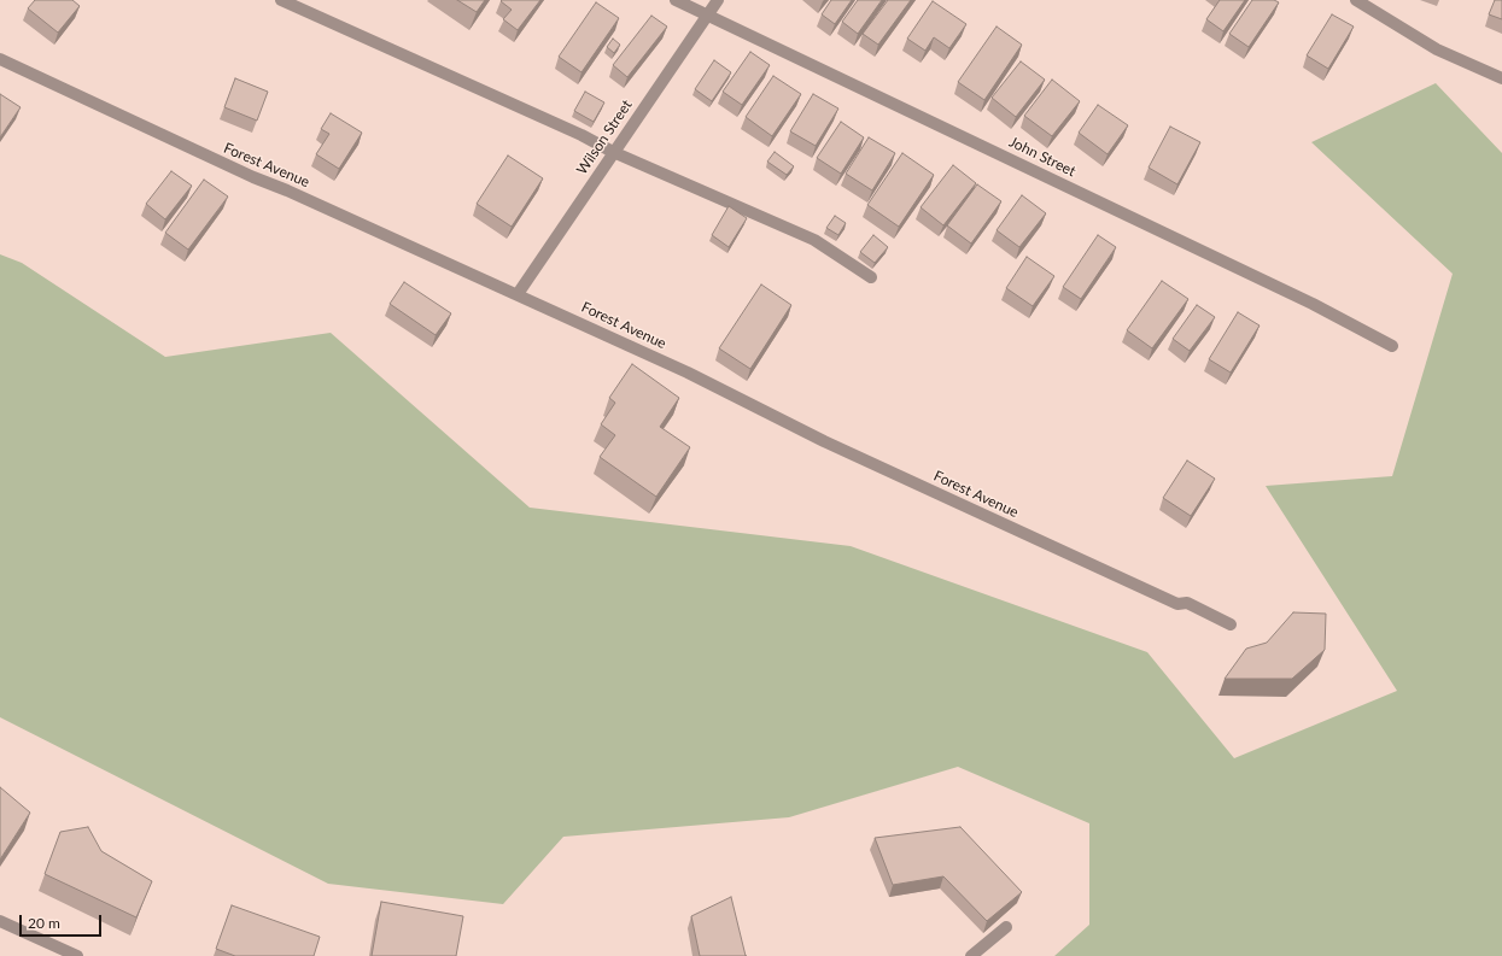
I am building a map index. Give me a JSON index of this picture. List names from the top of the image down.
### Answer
{
  "streets": {
    "street": ["Wilson Street", "John Street", "Forest Avenue"]
  },
  "crossings": [
    ["Wilson Street", "John Street"],
    ["Wilson Street", "Forest Avenue"]
  ],
  "scale_bar": "20 m"
}
